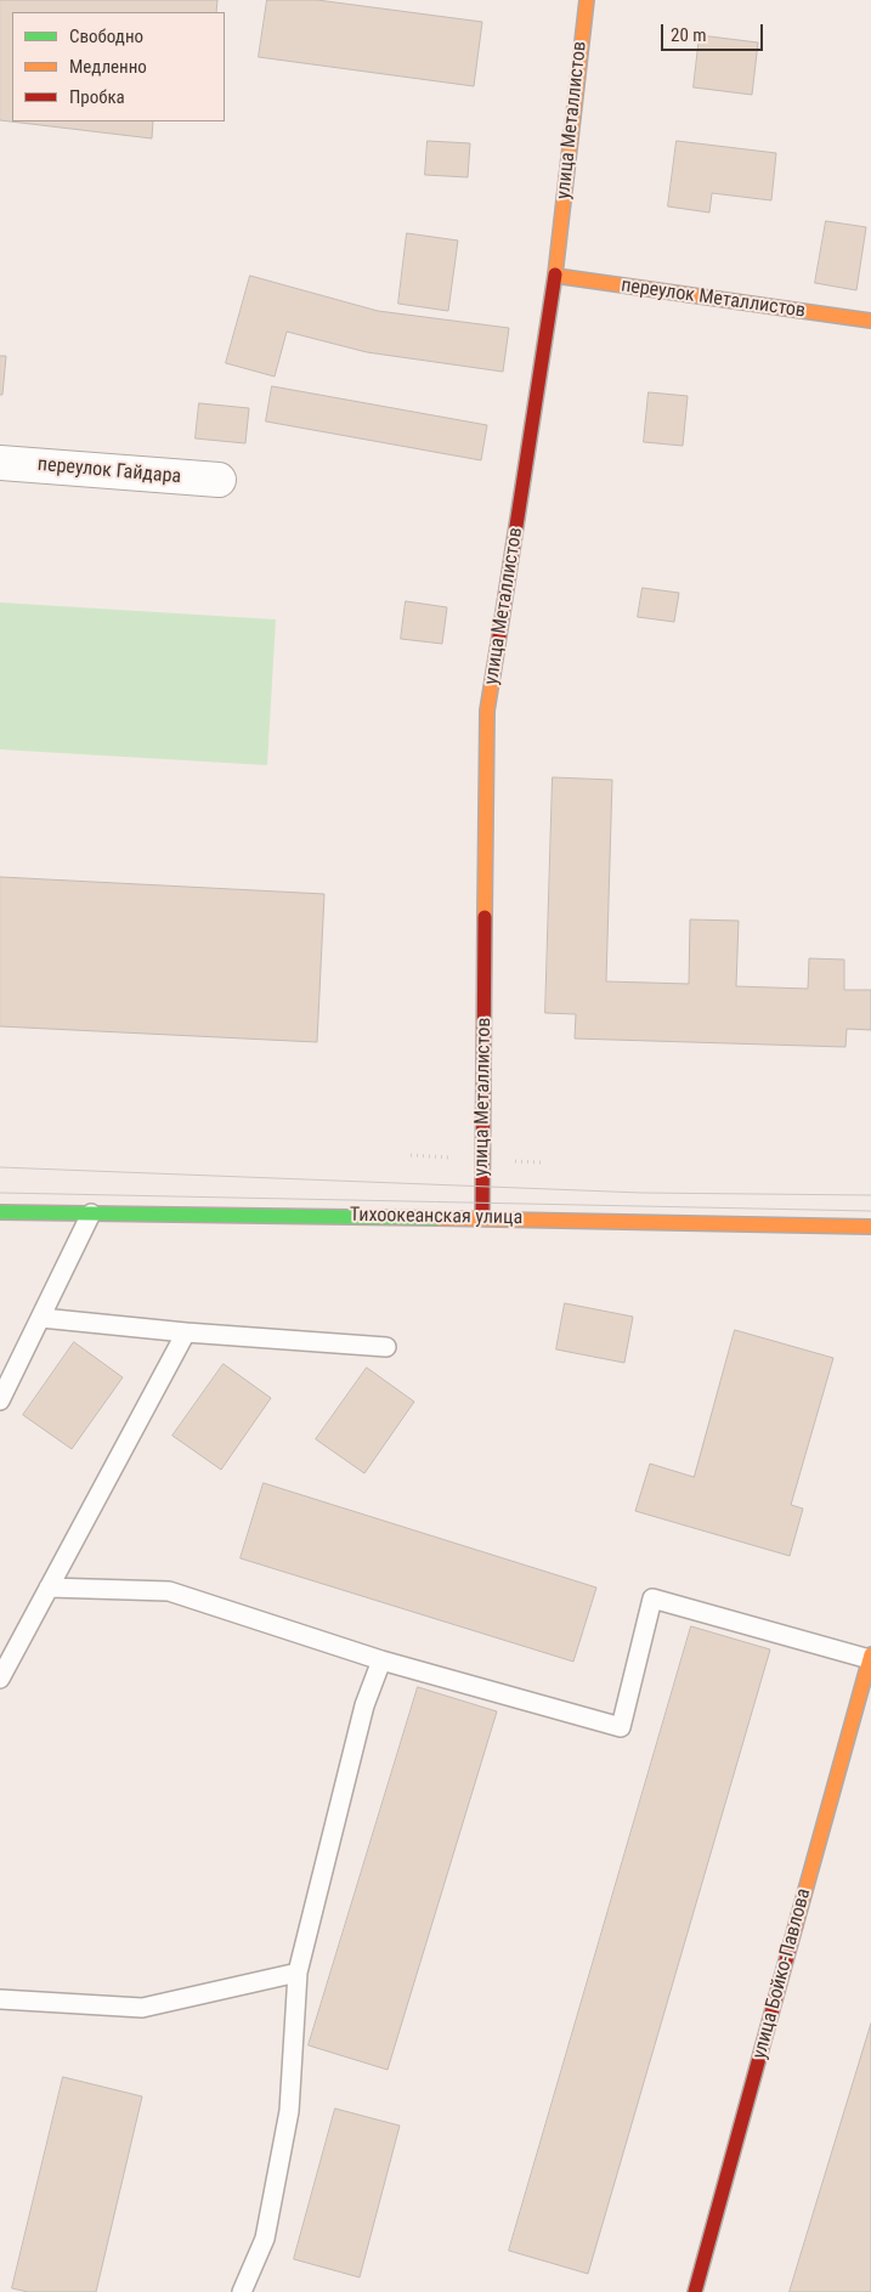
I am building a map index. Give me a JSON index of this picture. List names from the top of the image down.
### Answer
{
  "streets": {
    "street": [
      "улица Металлистов",
      "переулок Металлистов",
      "переулок Гайдара",
      "Тихоокеанская улица",
      "улица Бойко-Павлова"
    ]
  },
  "crossings": [
    ["улица Металлистов", "переулок Металлистов"],
    ["улица Металлистов", "Тихоокеанская улица"]
  ],
  "legend": ["Свободно", "Медленно", "Пробка"],
  "scale_bar": "20 m"
}
